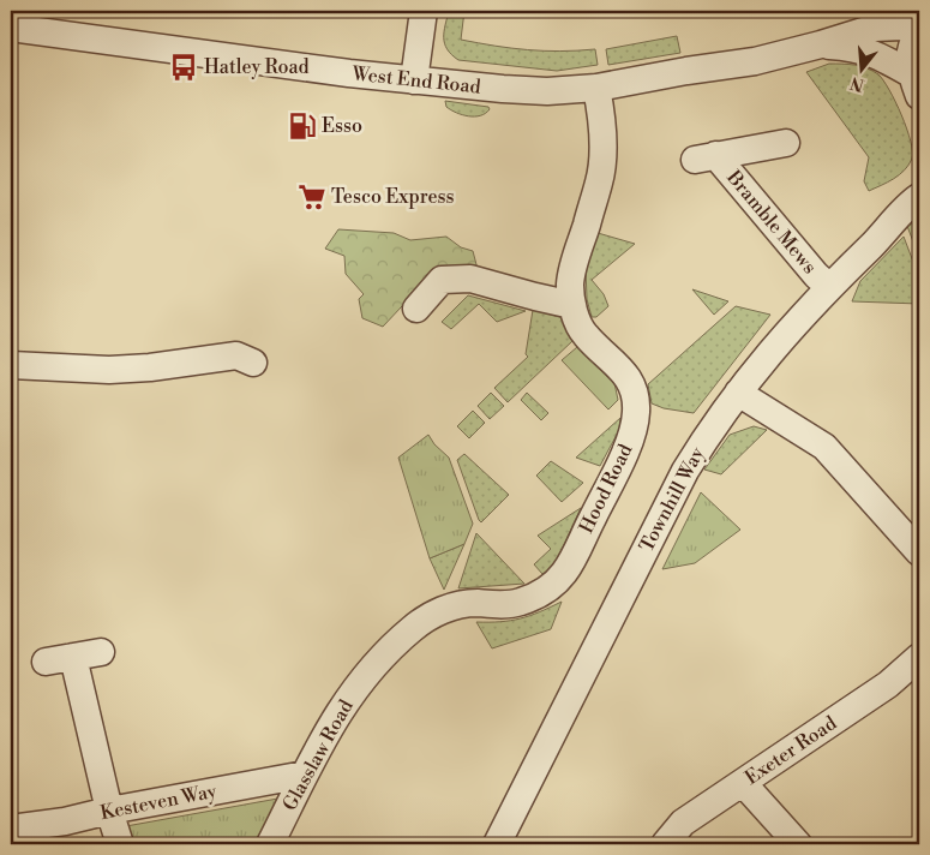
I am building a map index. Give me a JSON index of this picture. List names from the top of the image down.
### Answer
{
  "streets": {
    "street": [
      "West End Road",
      "Bramble Mews",
      "Hood Road",
      "Townhill Way",
      "Exeter Road",
      "Glasslaw Road",
      "Kesteven Way"
    ]
  },
  "crossings": [
    ["West End Road", "Hood Road"],
    ["Bramble Mews", "Townhill Way"],
    ["Hood Road", "Glasslaw Road"],
    ["Glasslaw Road", "Kesteven Way"]
  ],
  "places": {
    "bus stop": ["Hatley Road"],
    "fuel station": ["Esso"],
    "supermarket": ["Tesco Express"]
  },
  "north": "bottom"
}
